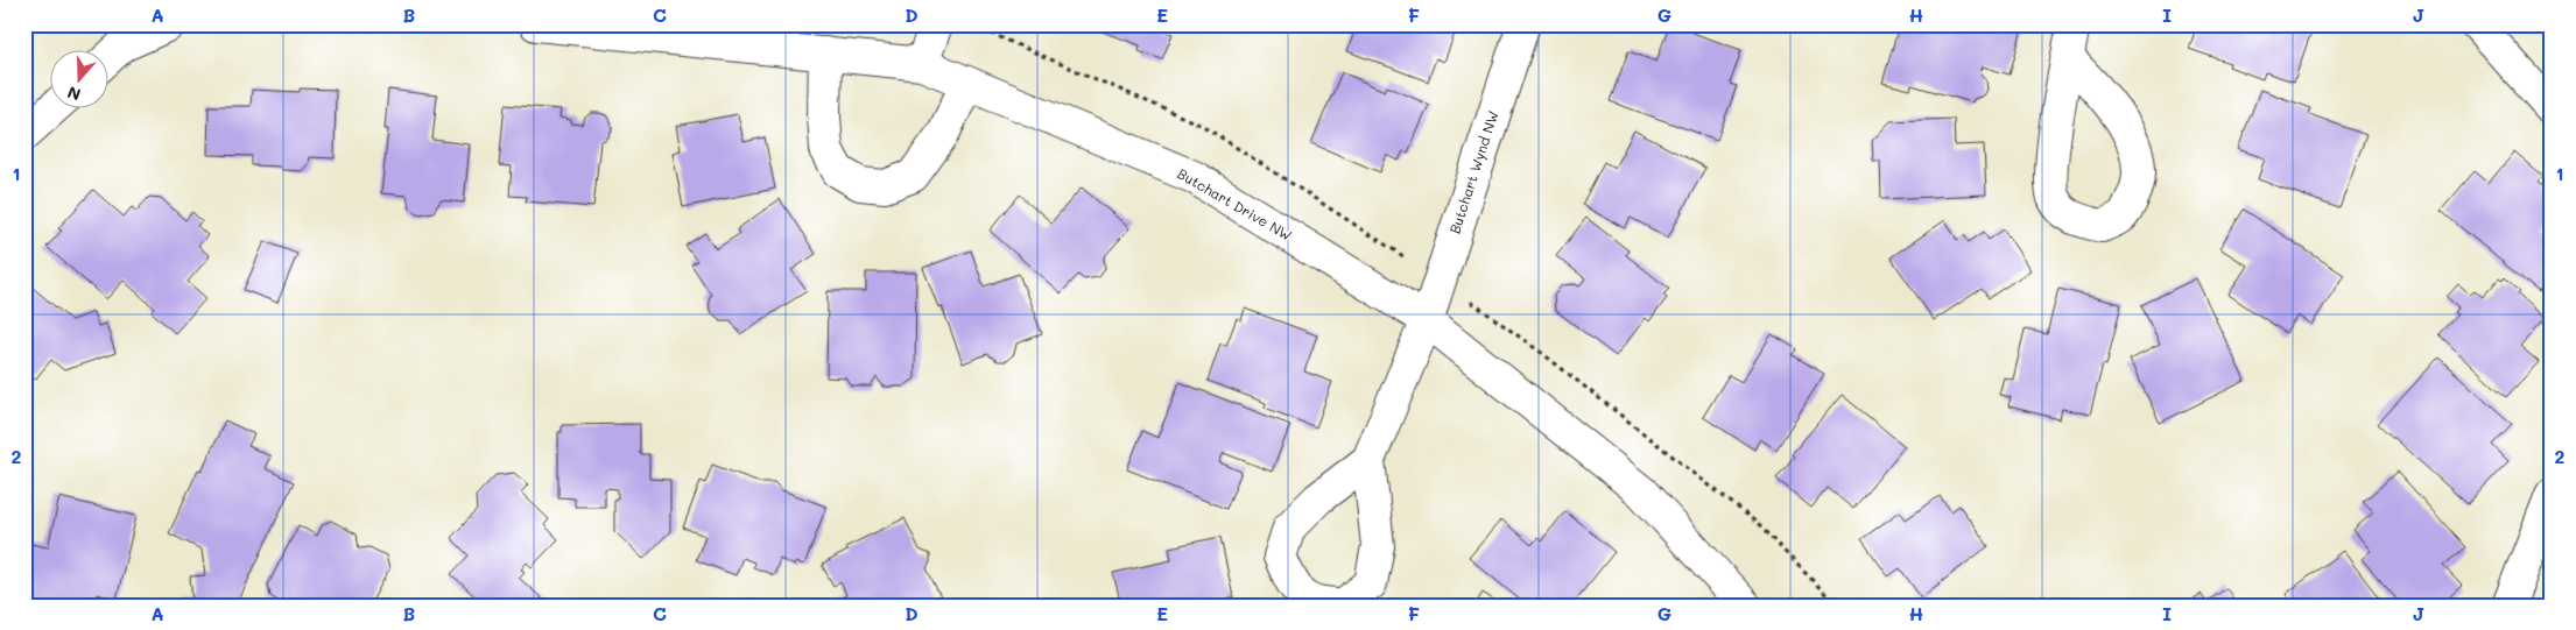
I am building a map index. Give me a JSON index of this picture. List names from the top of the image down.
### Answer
{
  "streets": {
    "street": ["Butchart Wynd NW", "Butchart Drive NW"]
  },
  "crossings": [
    ["Butchart Wynd NW", "Butchart Drive NW"]
  ],
  "north": "bottom",
  "grid": {
    "columns": [
      "A",
      "B",
      "C",
      "D",
      "E",
      "F",
      "G",
      "H",
      "I",
      "J"
    ],
    "rows": ["1", "2"]
  }
}
